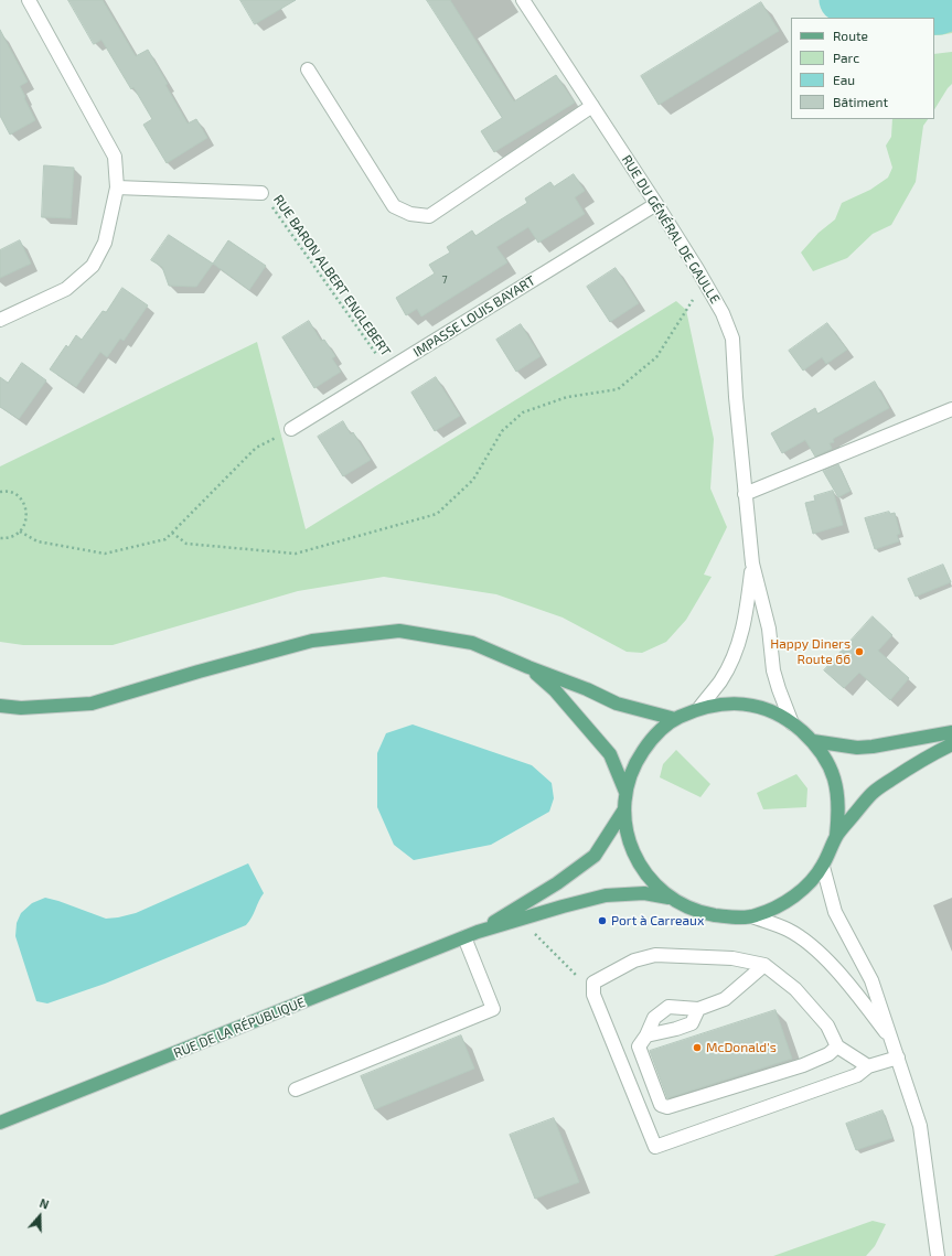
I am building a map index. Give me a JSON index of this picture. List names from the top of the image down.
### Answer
{
  "streets": {
    "main road": ["RUE DE LA RÉPUBLIQUE"],
    "street": ["RUE DU GÉNÉRAL DE GAULLE", "IMPASSE LOUIS BAYART"],
    "path": ["RUE BARON ALBERT ENGLEBERT"]
  },
  "crossings": [
    ["RUE DU GÉNÉRAL DE GAULLE", "IMPASSE LOUIS BAYART"],
    ["RUE BARON ALBERT ENGLEBERT", "IMPASSE LOUIS BAYART"]
  ],
  "places": ["Happy Diners Route 66", "Port à Carreaux", "McDonald's"],
  "house_numbers": ["7"],
  "legend": [
    "Route",
    "Parc",
    "Eau",
    "Bâtiment"
  ],
  "north": "top"
}
